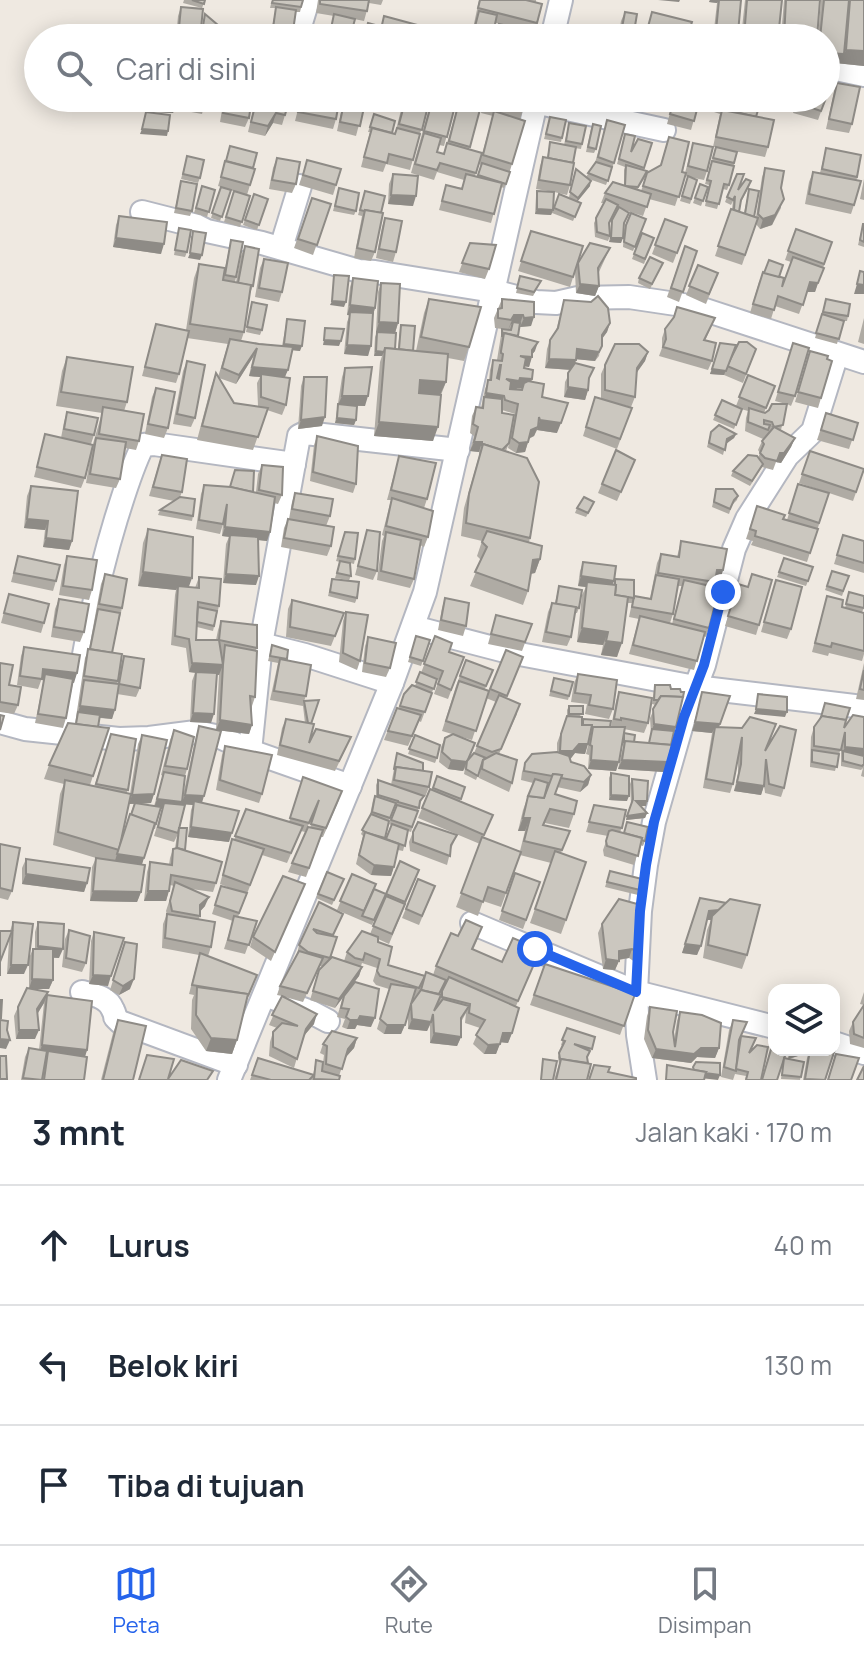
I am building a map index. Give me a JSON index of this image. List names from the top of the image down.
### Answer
{
  "page": {
    "search": "Cari di sini",
    "heading": ["3 mnt", "Jalan kaki · 170 m"],
    "list": [
      ["Lurus", "40 m"],
      ["Belok kiri", "130 m"],
      "Tiba di tujuan"
    ],
    "nav": ["Peta", "Rute", "Disimpan"]
  }
}
